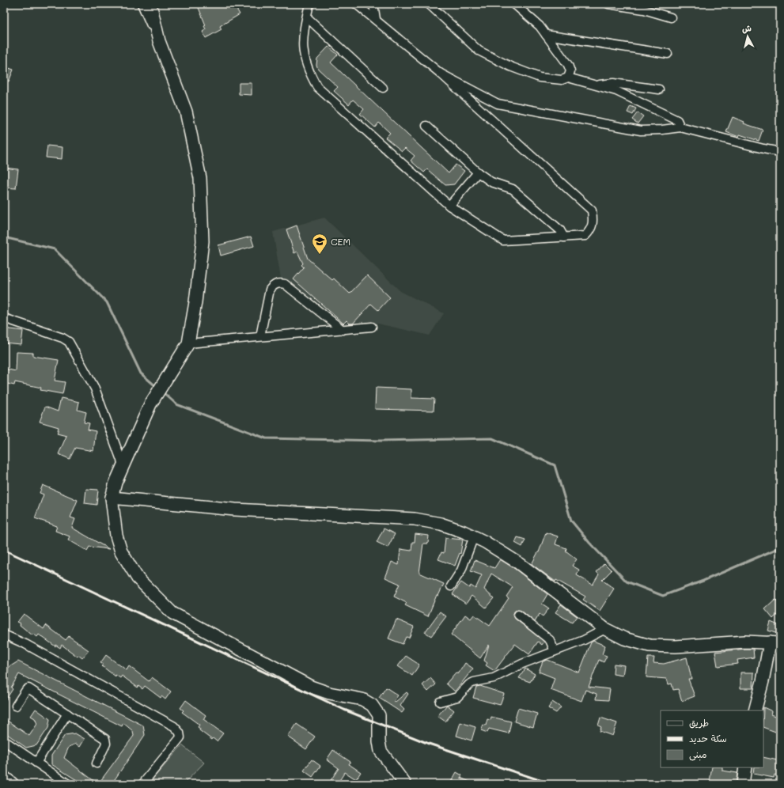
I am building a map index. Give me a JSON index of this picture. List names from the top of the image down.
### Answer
{
  "places": {
    "school or university": ["CEM"]
  },
  "legend": ["طريق", "سكة حديد", "مبنى"],
  "north": "top"
}
